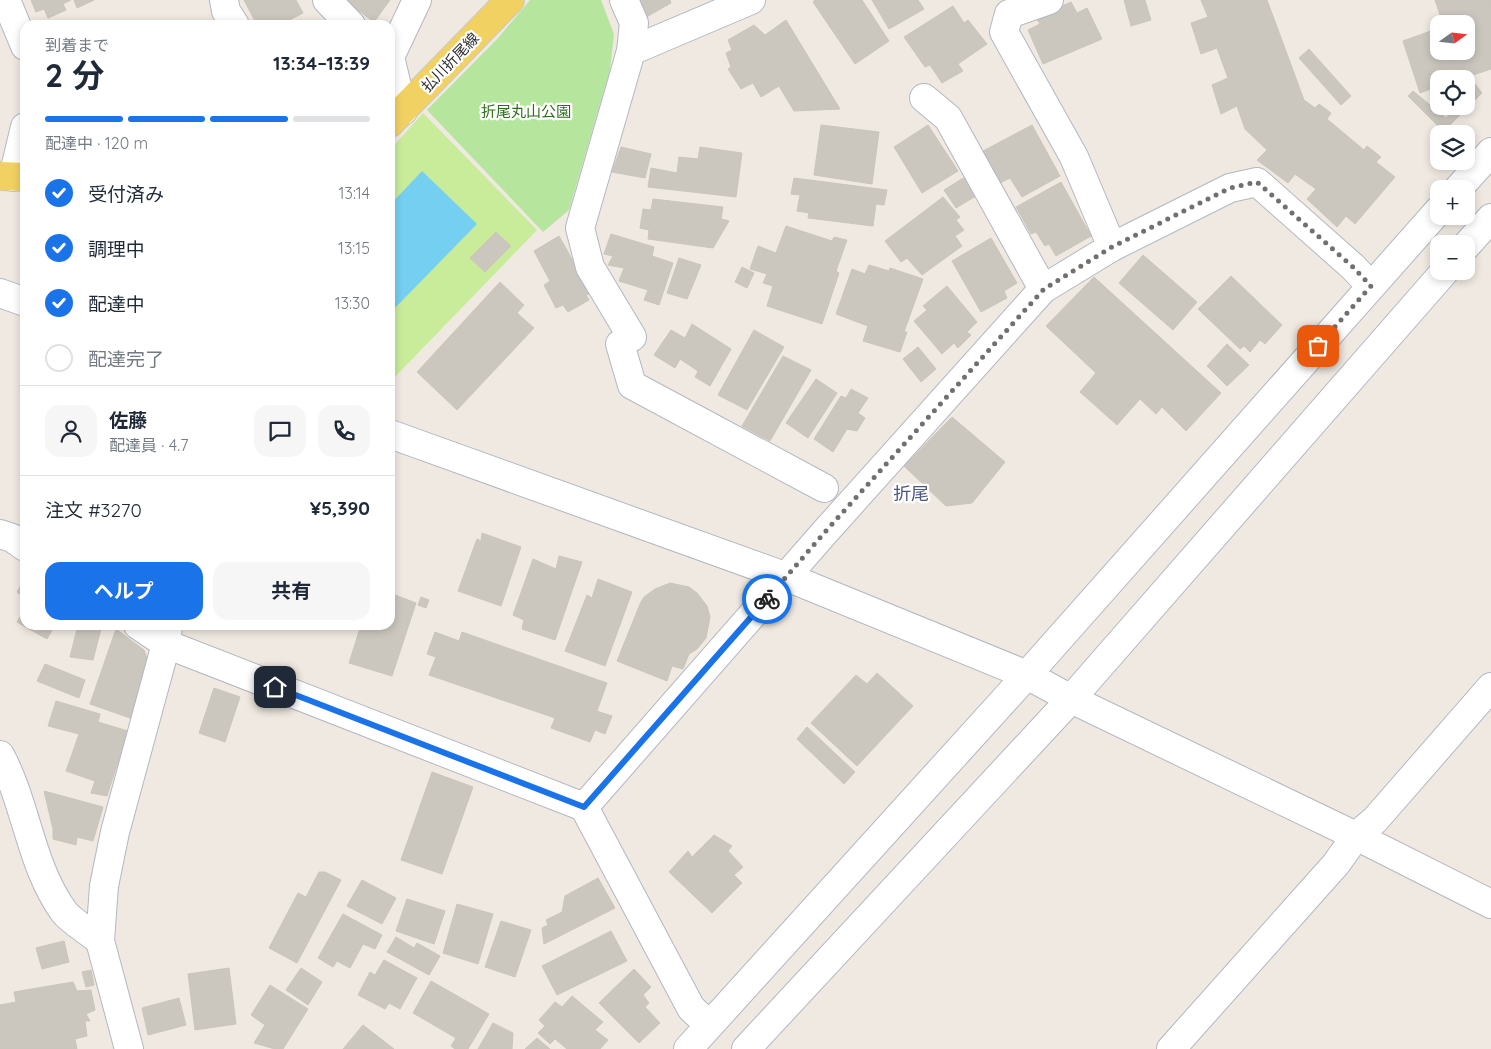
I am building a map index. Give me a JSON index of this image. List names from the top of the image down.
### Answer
{
  "streets": {
    "main road": ["払川折尾線"]
  },
  "districts": ["折尾"],
  "parks": ["折尾丸山公園"],
  "north": "right",
  "page": {
    "map_buttons": ["+", "−"],
    "heading": ["2 分", "到着まで", "13:34–13:39"],
    "panel": [
      "佐藤",
      "配達員 · 4.7",
      "注文 #3270",
      "¥5,390"
    ],
    "bar": "配達中 · 120 m",
    "list": [
      ["受付済み", "13:14"],
      ["調理中", "13:15"],
      ["配達中", "13:30"],
      "配達完了"
    ],
    "buttons": ["ヘルプ", "共有"]
  }
}
